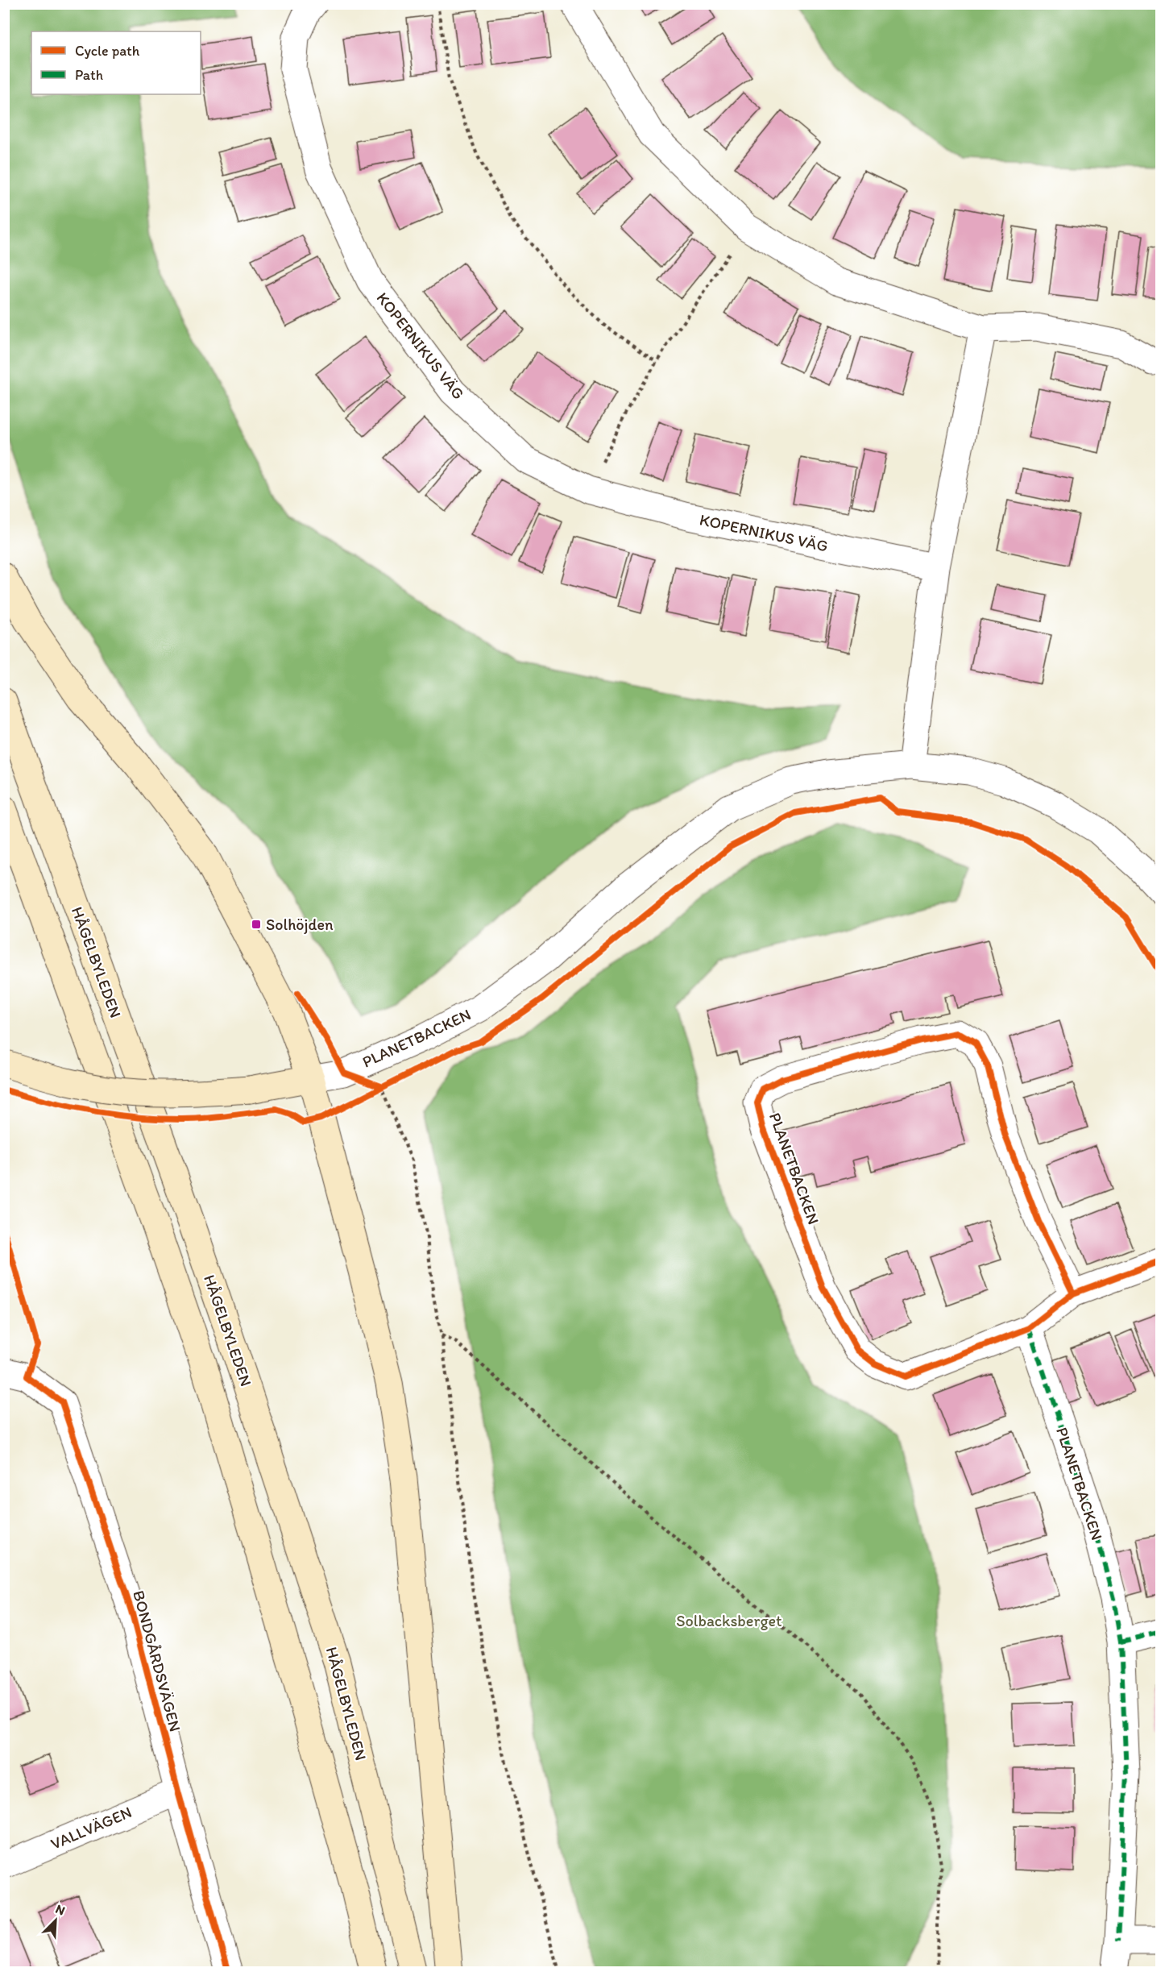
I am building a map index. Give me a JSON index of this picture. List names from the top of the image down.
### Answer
{
  "streets": {
    "main road": ["HÅGELBYLEDEN"],
    "street": [
      "KOPERNIKUS VÄG",
      "PLANETBACKEN",
      "BONDGÅRDSVÄGEN",
      "VALLVÄGEN"
    ]
  },
  "crossings": [
    ["BONDGÅRDSVÄGEN", "VALLVÄGEN"]
  ],
  "parks": ["Solbacksberget"],
  "places": {
    "transit": ["Solhöjden"]
  },
  "legend": ["Cycle path", "Path"],
  "north": "top right"
}
